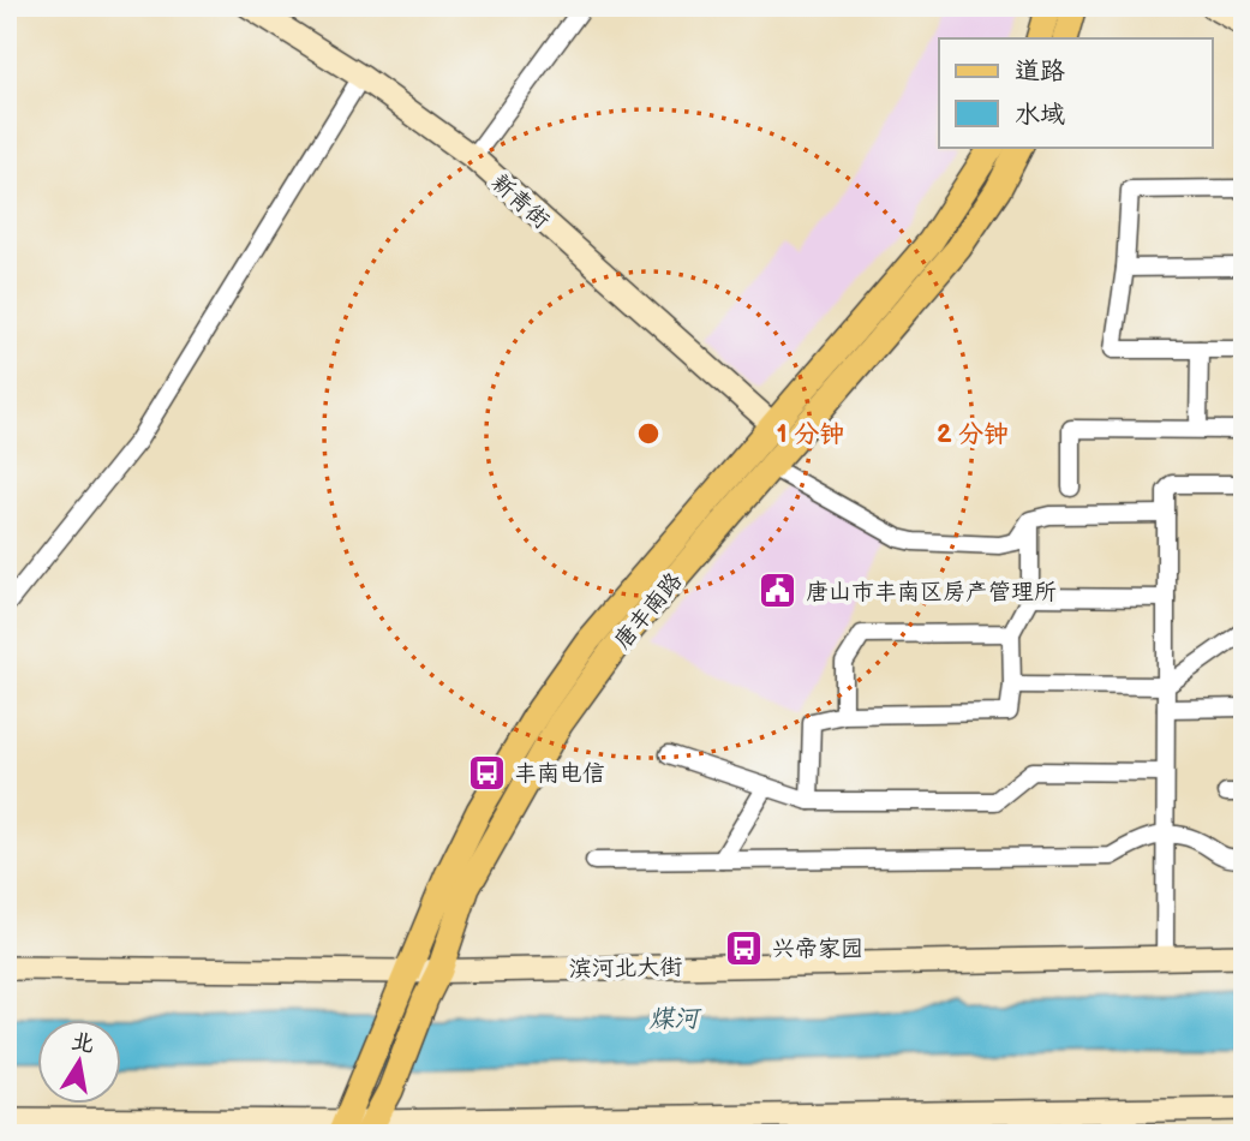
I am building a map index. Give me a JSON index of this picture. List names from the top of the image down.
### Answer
{
  "streets": {
    "main road": ["唐丰南路"],
    "street": ["新青街", "滨河北大街"]
  },
  "crossings": [
    ["新青街", "唐丰南路"],
    ["唐丰南路", "滨河北大街"]
  ],
  "water": ["煤河"],
  "places": {
    "public building": ["唐山市丰南区房产管理所"],
    "bus stop": ["丰南电信", "兴帝家园"]
  },
  "legend": ["道路", "水域"],
  "north": "top",
  "rings": ["1 分钟", "2 分钟"]
}
